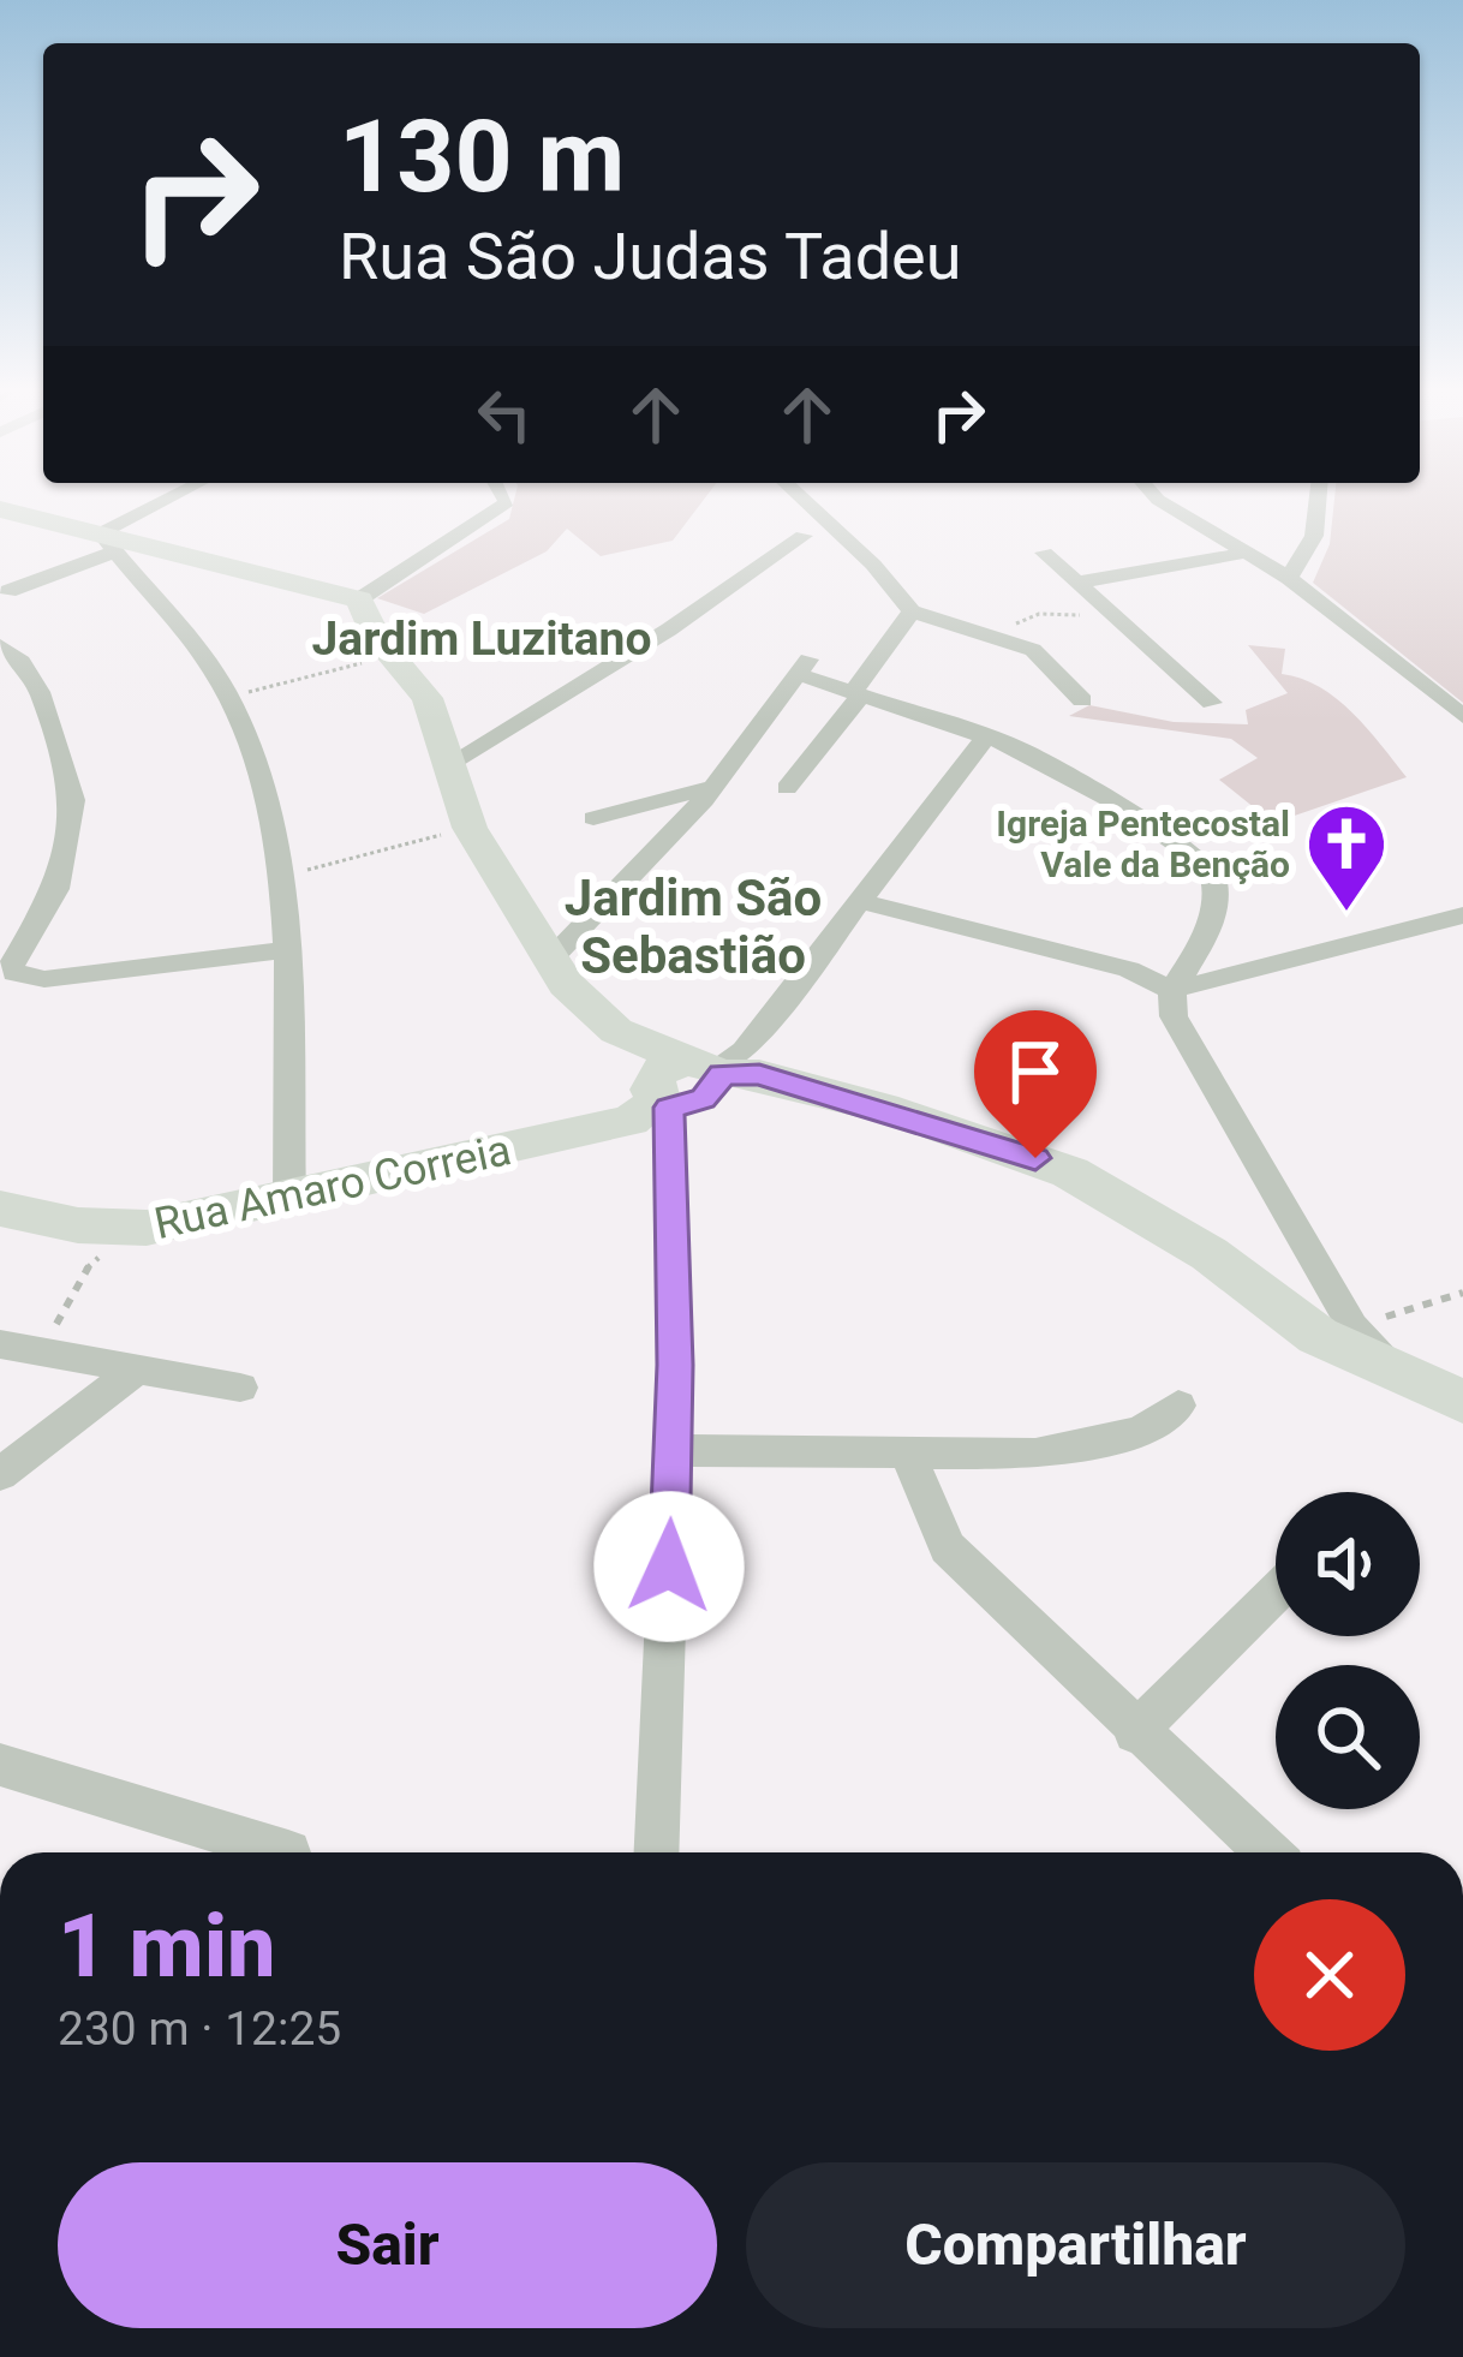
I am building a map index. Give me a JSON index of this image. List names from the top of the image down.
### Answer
{
  "streets": {
    "street": ["Rua Amaro Correia"]
  },
  "districts": ["Jardim Luzitano", "Jardim São Sebastião"],
  "places": {
    "church": ["Igreja Pentecostal Vale da Benção"]
  },
  "page": {
    "turn": ["130 m", "Rua São Judas Tadeu"],
    "heading": ["1 min", "230 m · 12:25"],
    "buttons": ["Sair", "Compartilhar"]
  }
}
